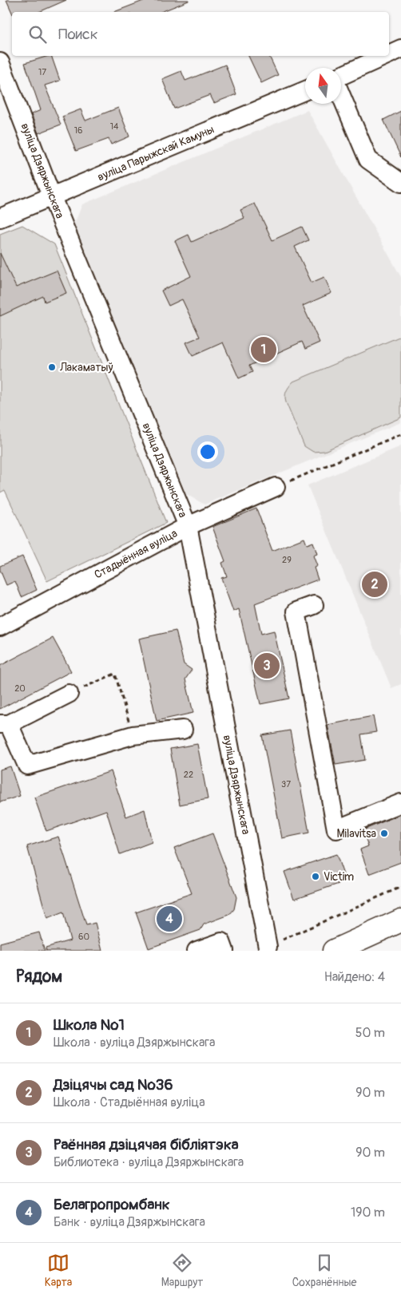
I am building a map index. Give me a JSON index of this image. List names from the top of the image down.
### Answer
{
  "streets": {
    "street": ["вуліца Парыжскай Камуны", "вуліца Дзяржынскага", "Стадыённая вуліца"]
  },
  "crossings": [
    ["вуліца Парыжскай Камуны", "вуліца Дзяржынскага"],
    ["вуліца Дзяржынскага", "Стадыённая вуліца"]
  ],
  "places": ["Лакаматыў", "Milavitsa", "Victim"],
  "house_numbers": [
    "17",
    "14",
    "16",
    "29",
    "20",
    "22",
    "37",
    "60"
  ],
  "north": "top",
  "page": {
    "search": "Поиск",
    "pins": [
      "1",
      "2",
      "3",
      "4"
    ],
    "heading": ["Рядом", "Найдено: 4"],
    "list": [
      {
        "mark": "1",
        "name": "Школа №1",
        "note": "Школа · вуліца Дзяржынскага",
        "value": "50 m"
      },
      {
        "mark": "2",
        "name": "Дзіцячы сад №36",
        "note": "Школа · Стадыённая вуліца",
        "value": "90 m"
      },
      {
        "mark": "3",
        "name": "Раённая дзіцячая бібліятэка",
        "note": "Библиотека · вуліца Дзяржынскага",
        "value": "90 m"
      },
      {
        "mark": "4",
        "name": "Белагропромбанк",
        "note": "Банк · вуліца Дзяржынскага",
        "value": "190 m"
      }
    ],
    "nav": ["Карта", "Маршрут", "Сохранённые"]
  }
}
